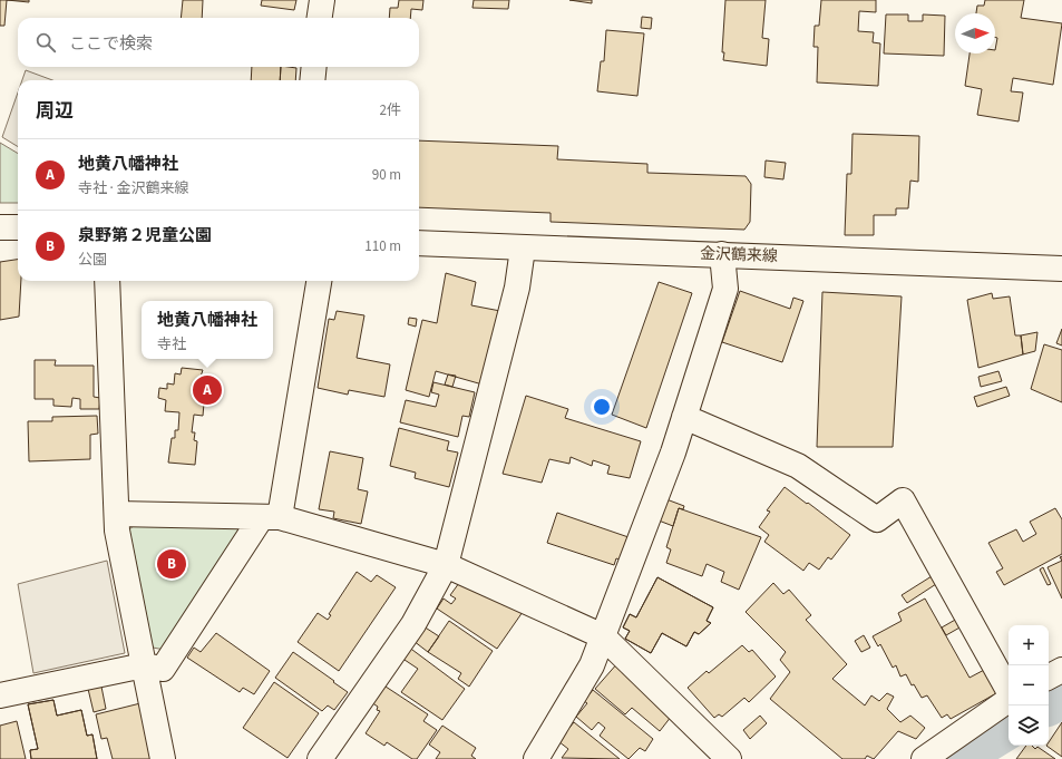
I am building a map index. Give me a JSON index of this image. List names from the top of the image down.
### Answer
{
  "streets": {
    "street": ["金沢鶴来線"]
  },
  "north": "right",
  "page": {
    "search": "ここで検索",
    "heading": ["周辺", "2件"],
    "list": [
      {
        "mark": "A",
        "name": "地黄八幡神社",
        "note": "寺社 · 金沢鶴来線",
        "value": "90 m"
      },
      {
        "mark": "B",
        "name": "泉野第２児童公園",
        "note": "公園",
        "value": "110 m"
      }
    ],
    "popup": ["地黄八幡神社", "寺社"],
    "pins": ["A", "B"],
    "map_buttons": ["+", "−"]
  }
}
